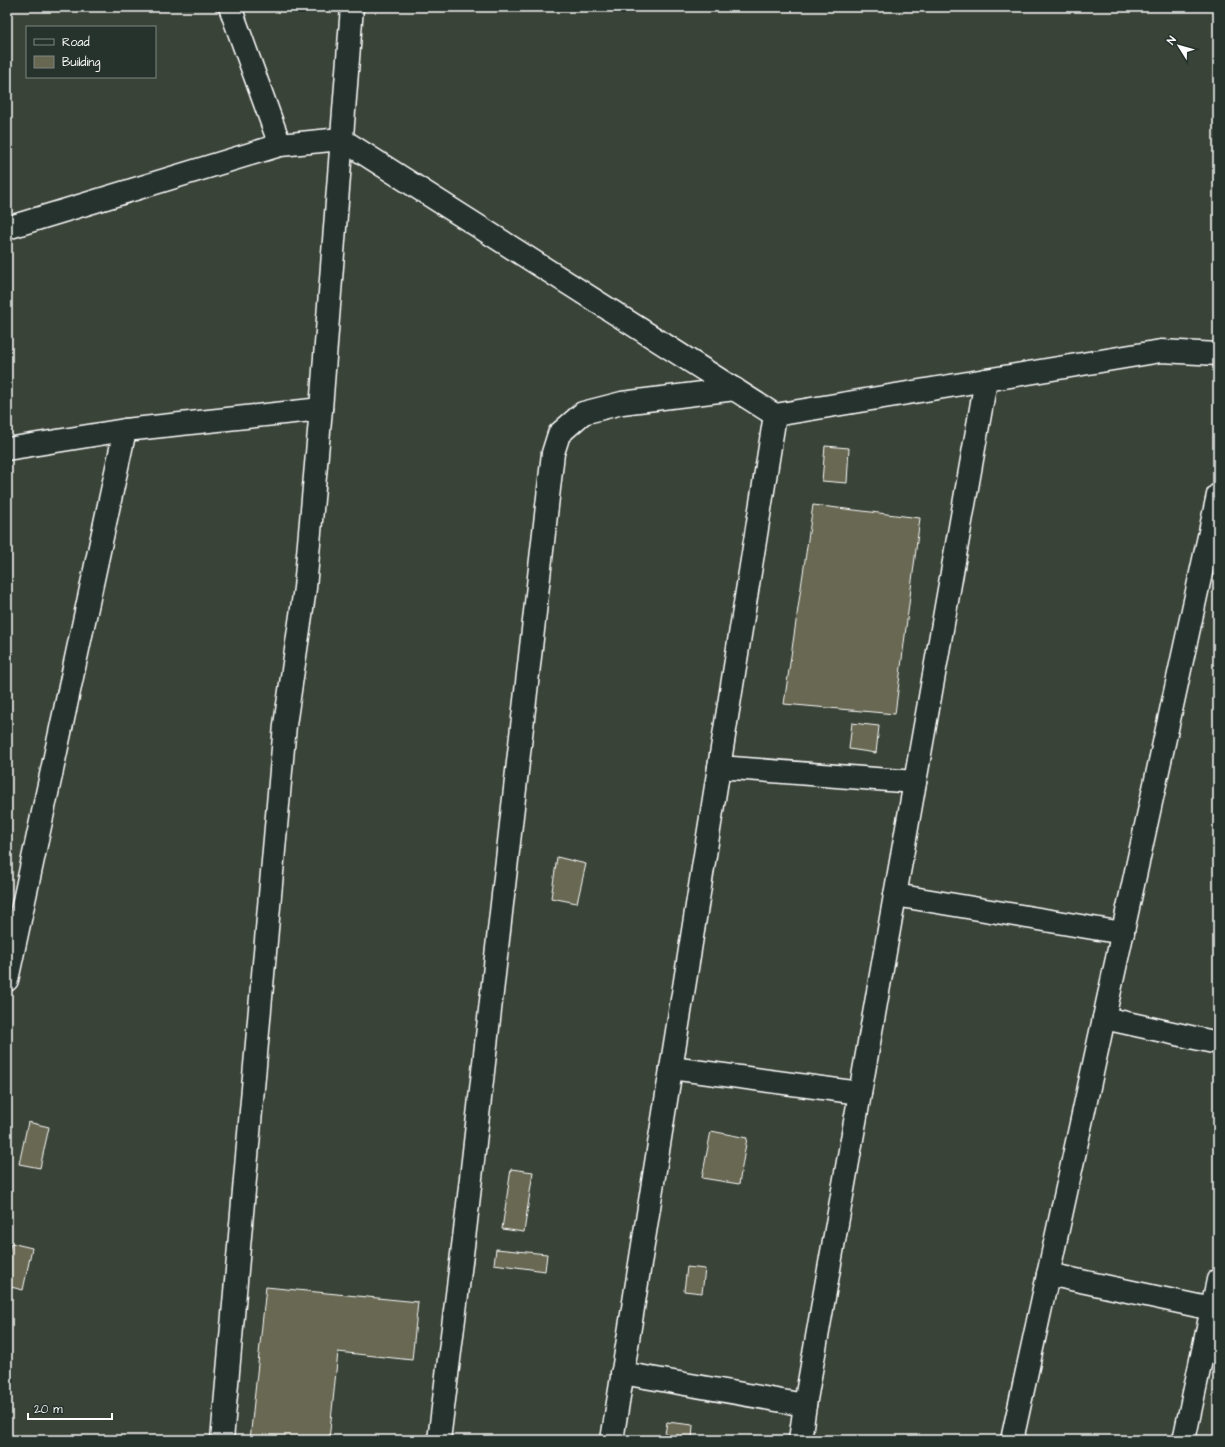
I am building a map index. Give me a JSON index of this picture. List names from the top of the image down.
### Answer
{
  "legend": ["Road", "Building"],
  "scale_bar": "20 m",
  "north": "top left"
}
